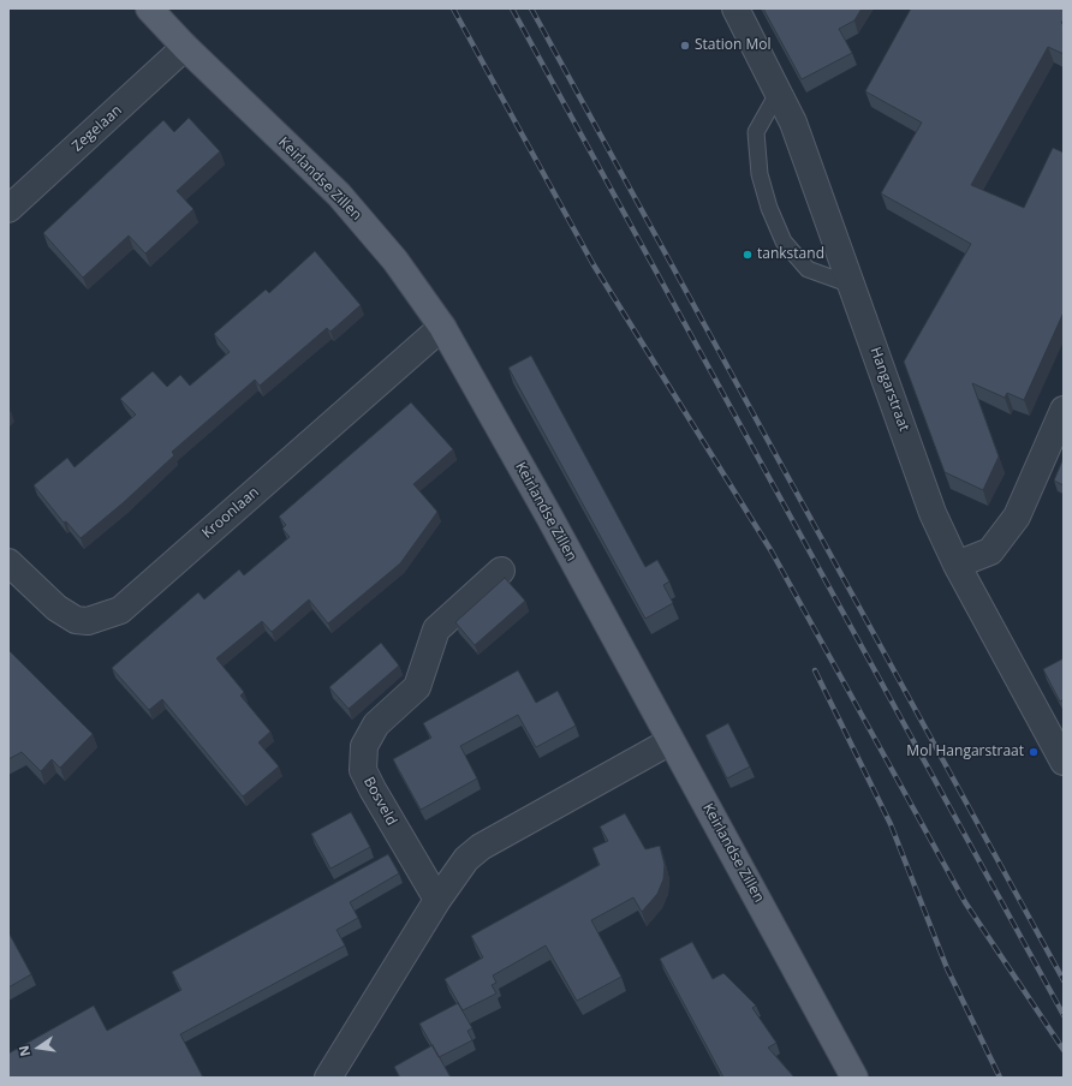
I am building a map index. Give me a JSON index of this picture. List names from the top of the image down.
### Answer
{
  "streets": {
    "main road": ["Keirlandse Zillen"],
    "street": [
      "Zegelaan",
      "Hangarstraat",
      "Kroonlaan",
      "Bosveld"
    ]
  },
  "crossings": [
    ["Zegelaan", "Keirlandse Zillen"],
    ["Keirlandse Zillen", "Kroonlaan"]
  ],
  "places": ["Station Mol", "tankstand", "Mol Hangarstraat"],
  "north": "left"
}
